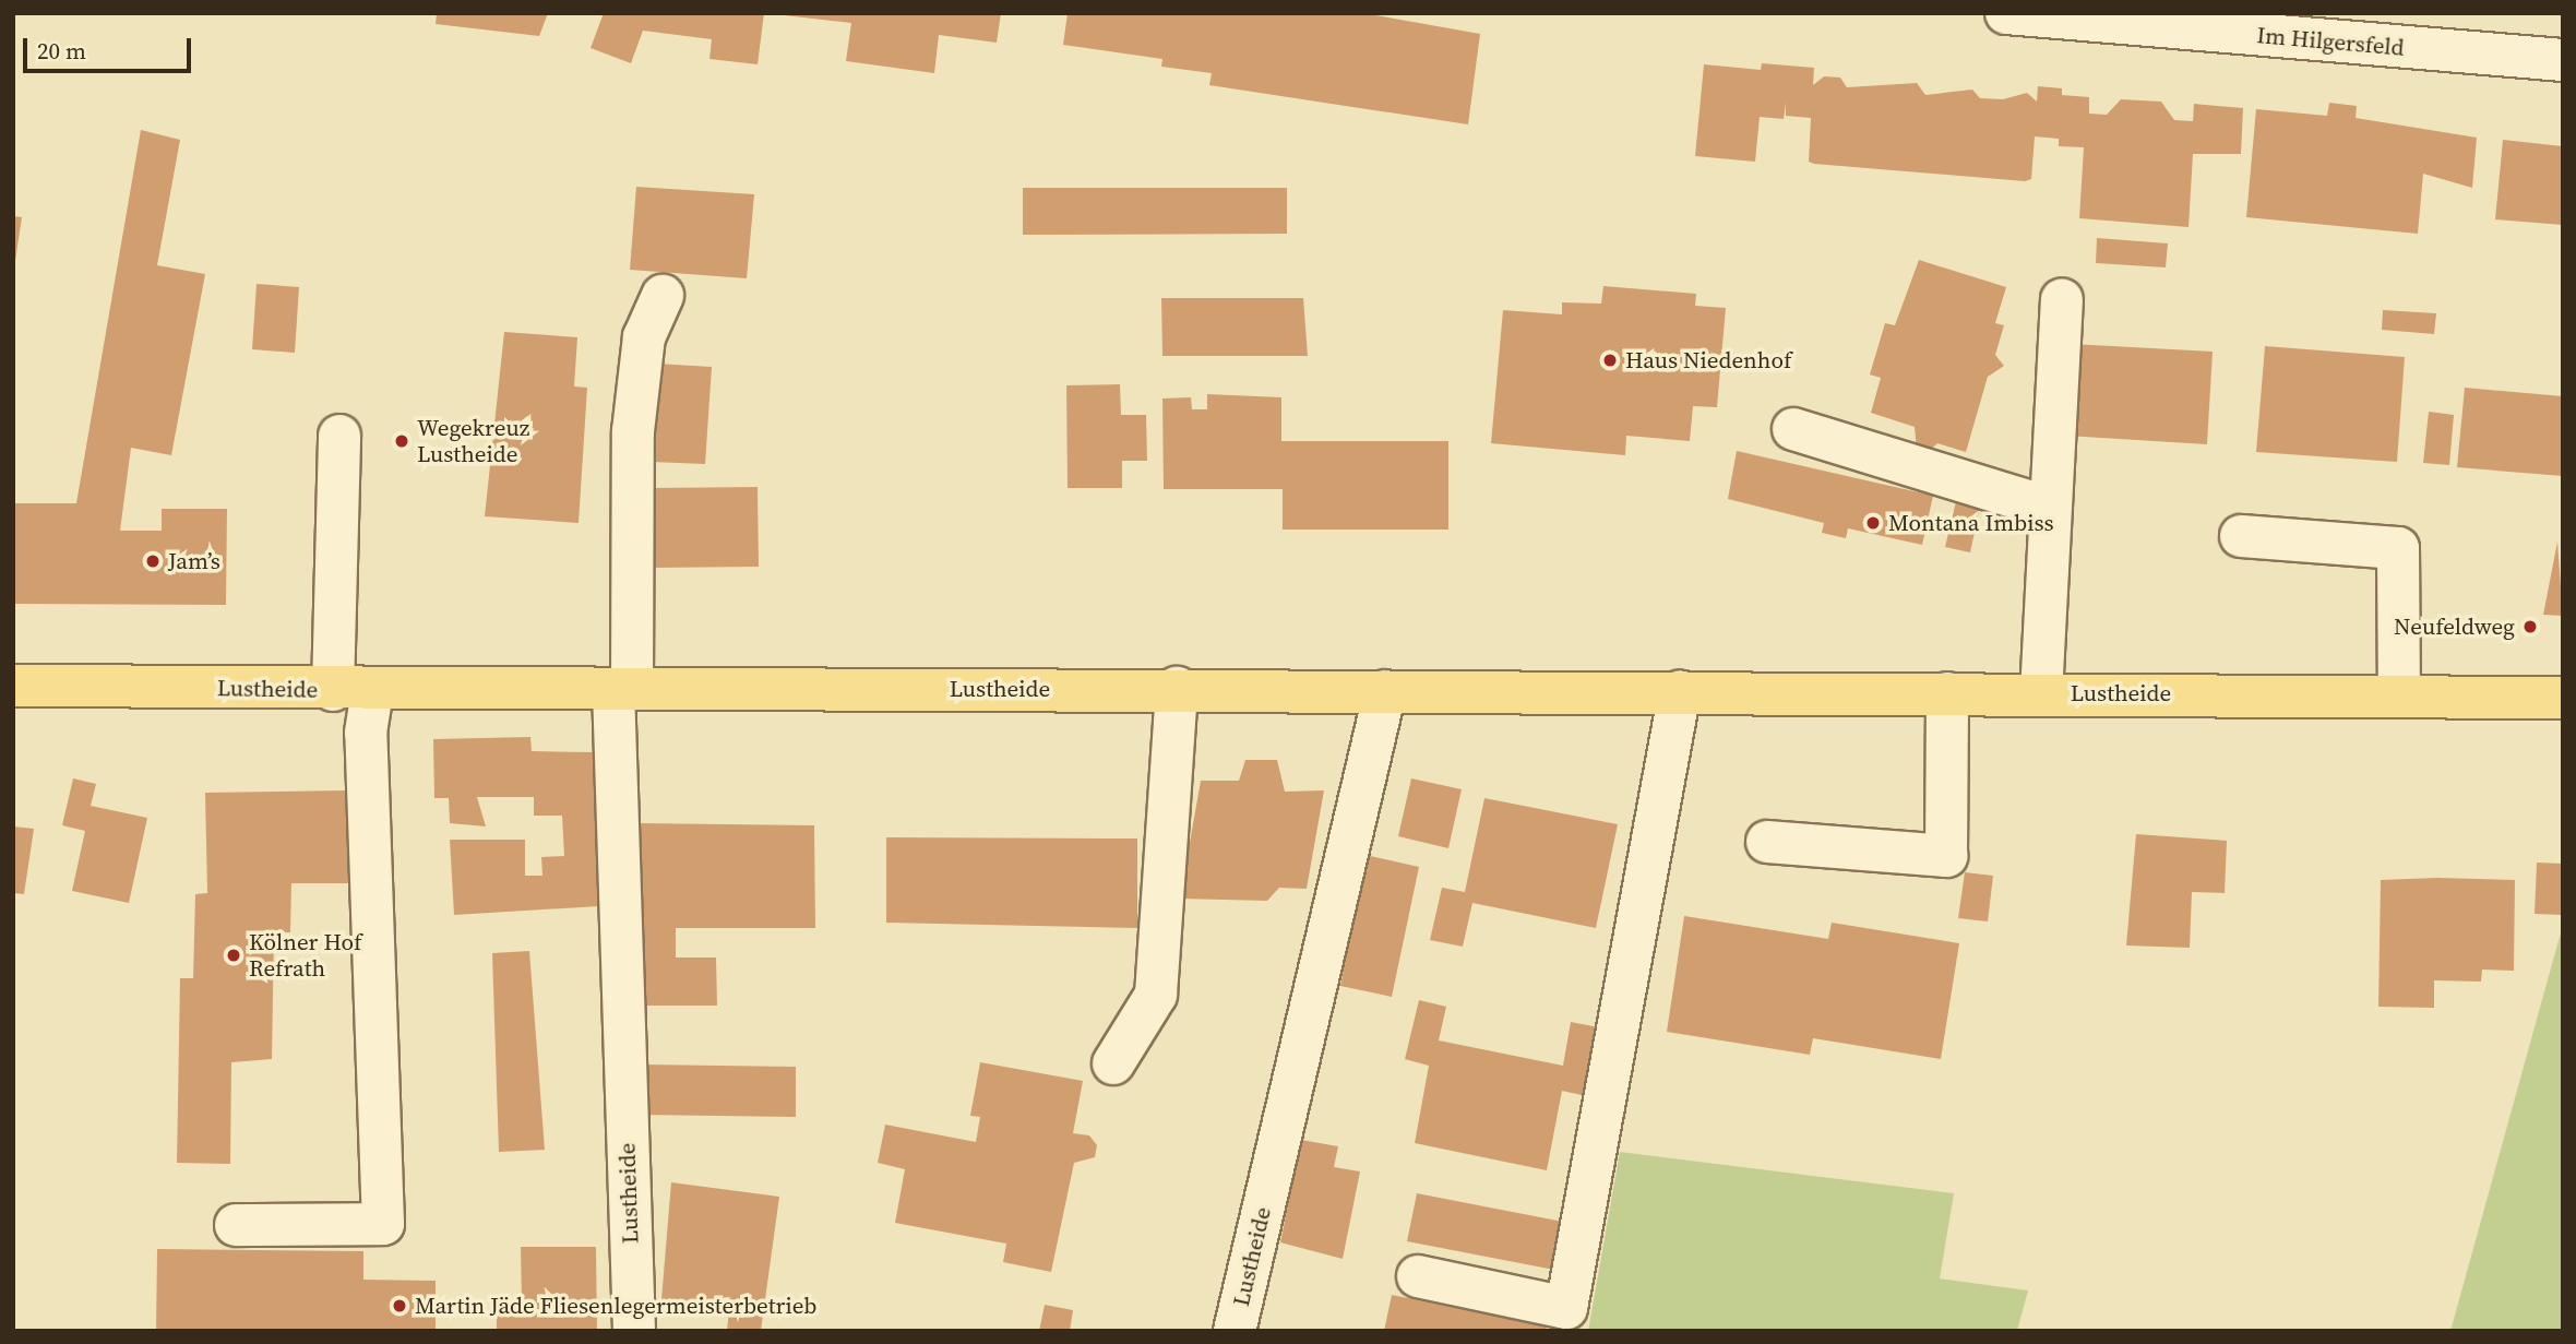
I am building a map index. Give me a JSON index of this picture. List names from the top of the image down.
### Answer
{
  "streets": {
    "main road": ["Lustheide"],
    "street": ["Im Hilgersfeld"]
  },
  "places": [
    "Haus Niedenhof",
    "Wegekreuz Lustheide",
    "Montana Imbiss",
    "Jam’s",
    "Neufeldweg",
    "Kölner Hof Refrath",
    "Martin Jäde Fliesenlegermeisterbetrieb"
  ],
  "scale_bar": "20 m"
}
